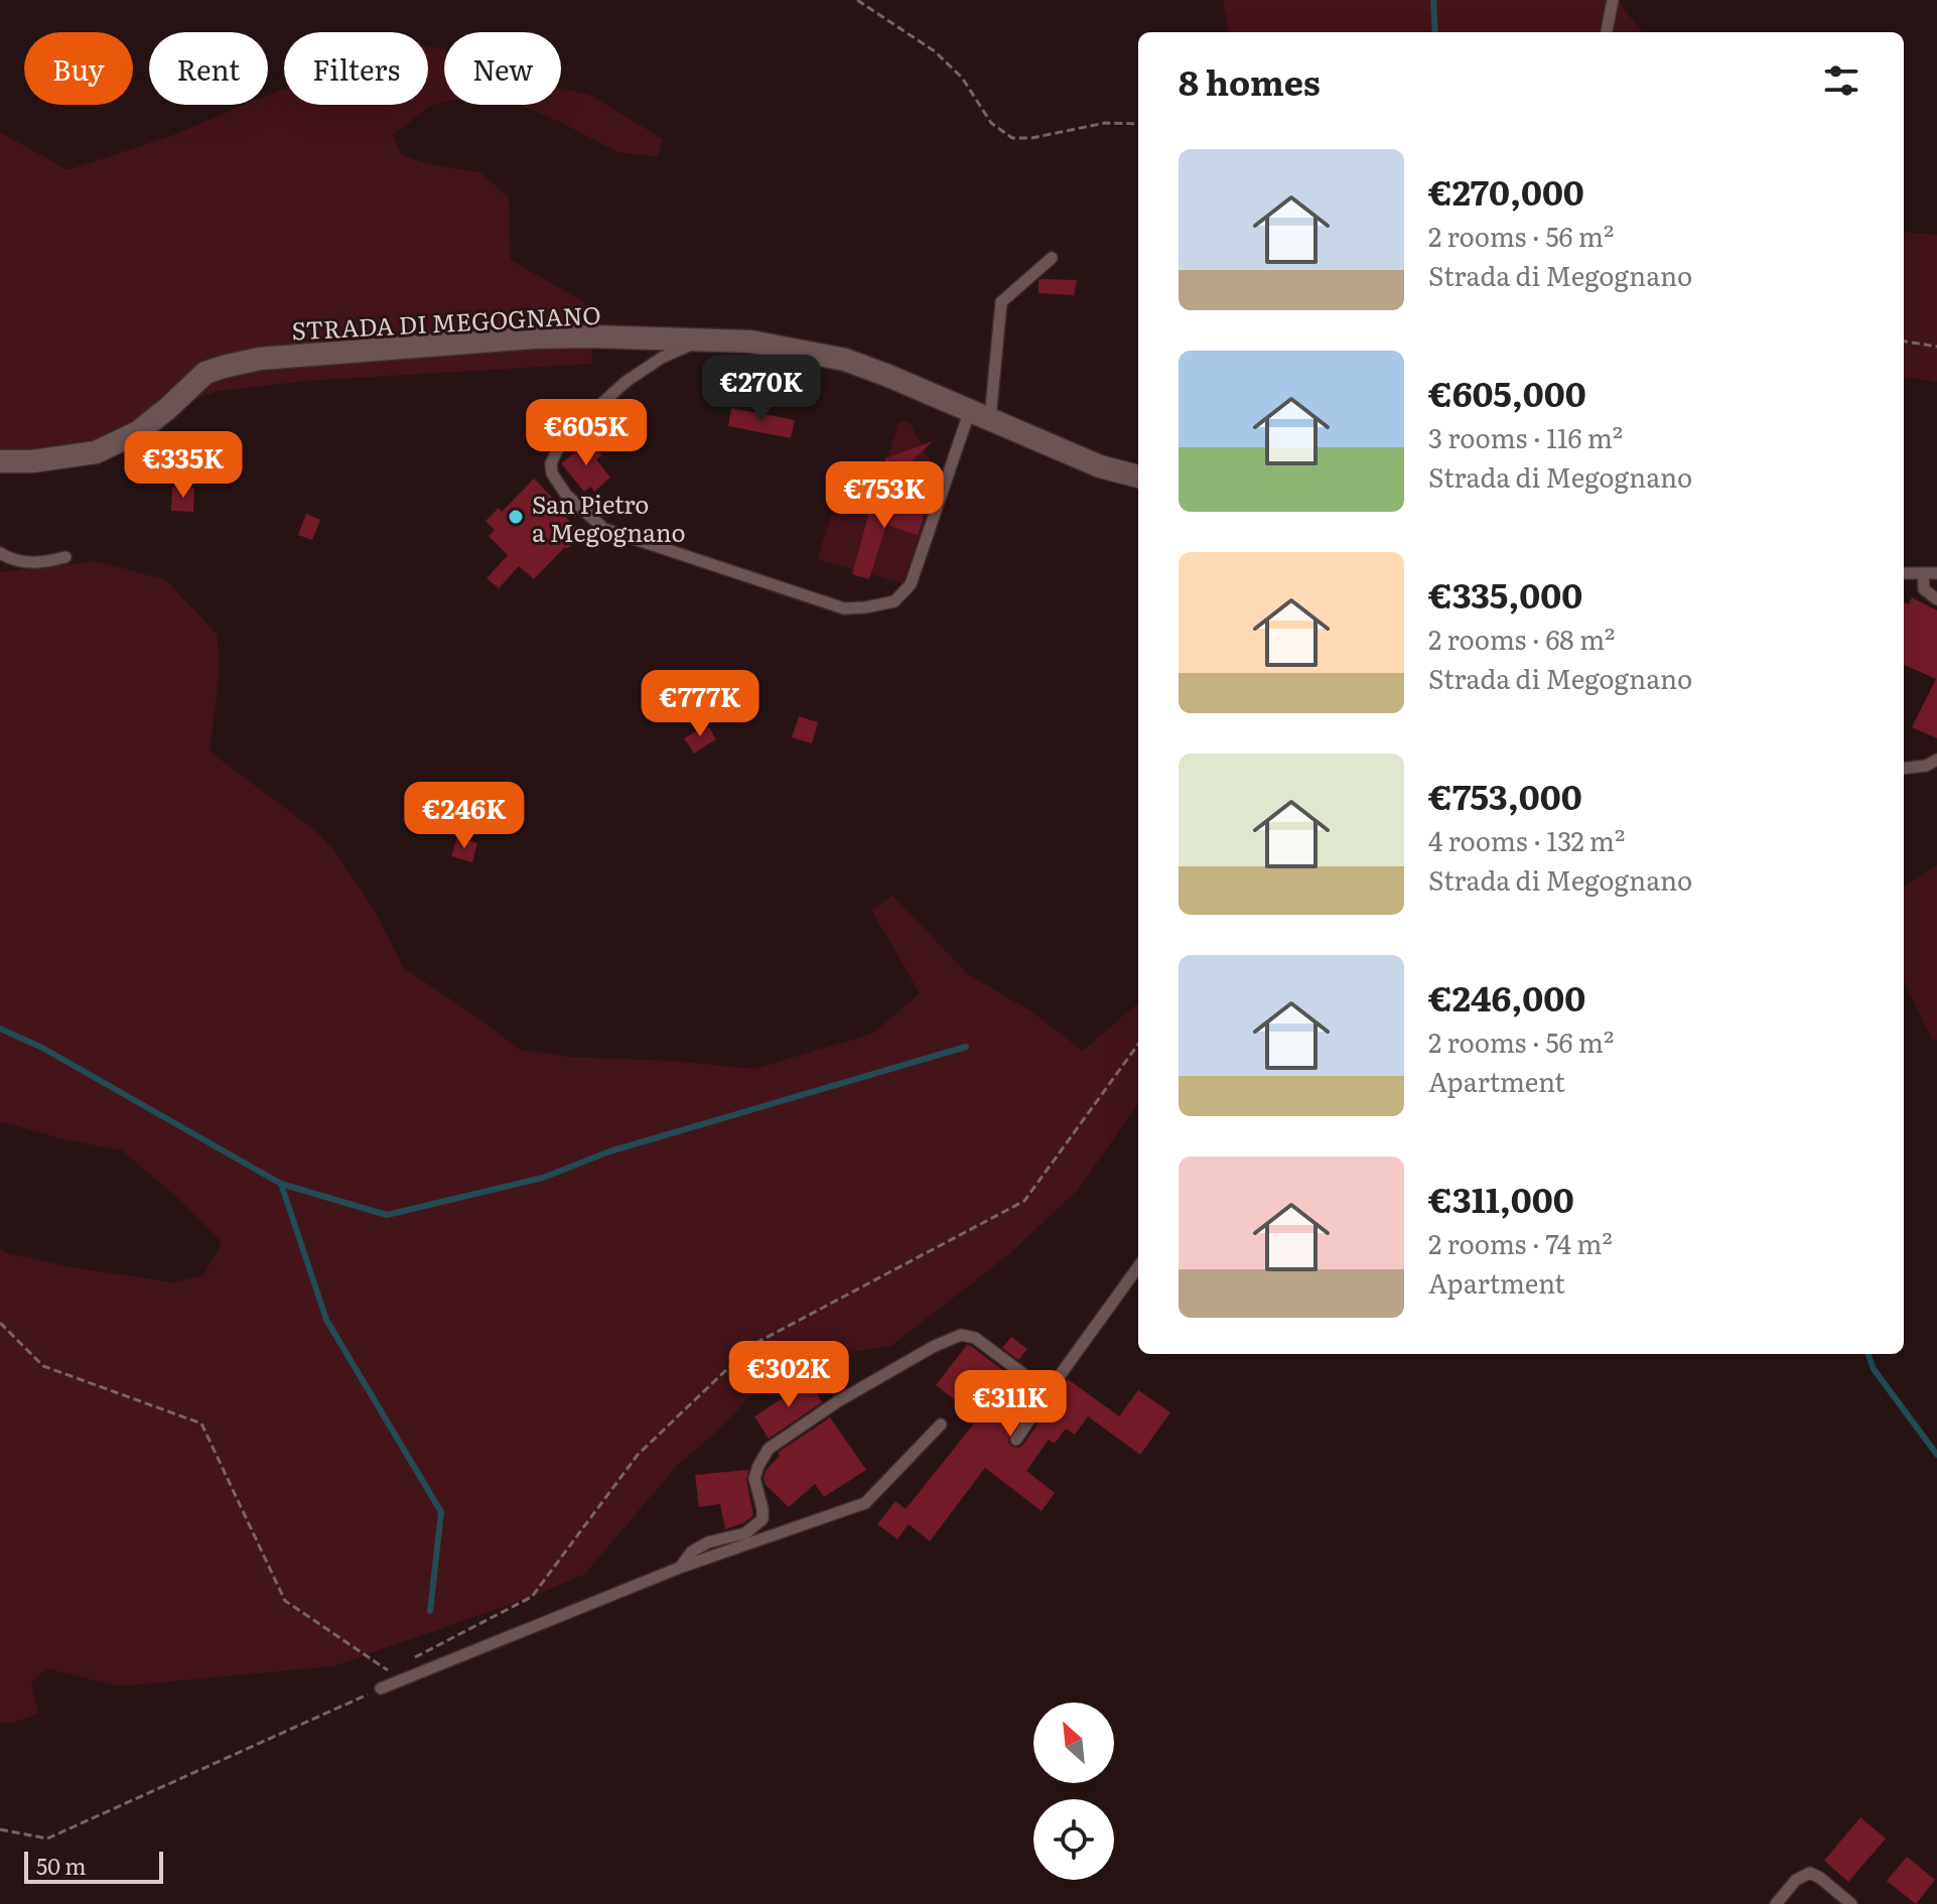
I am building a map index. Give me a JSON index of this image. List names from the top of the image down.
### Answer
{
  "streets": {
    "street": ["STRADA DI MEGOGNANO"]
  },
  "places": ["San Pietro a Megognano"],
  "scale_bar": "50 m",
  "north": "top left",
  "page": {
    "chip": [
      "Buy",
      "Rent",
      "Filters",
      "New"
    ],
    "heading": "8 homes",
    "list": [
      {
        "name": "€270,000",
        "note": "2 rooms · 56 m² · Strada di Megognano"
      },
      {
        "name": "€605,000",
        "note": "3 rooms · 116 m² · Strada di Megognano"
      },
      {
        "name": "€335,000",
        "note": "2 rooms · 68 m² · Strada di Megognano"
      },
      {
        "name": "€753,000",
        "note": "4 rooms · 132 m² · Strada di Megognano"
      },
      {
        "name": "€246,000",
        "note": "2 rooms · 56 m² · Apartment"
      },
      {
        "name": "€311,000",
        "note": "2 rooms · 74 m² · Apartment"
      }
    ],
    "price": [
      "€270K",
      "€605K",
      "€335K",
      "€753K",
      "€777K",
      "€246K",
      "€302K",
      "€311K"
    ],
    "scale": "50 m"
  }
}
